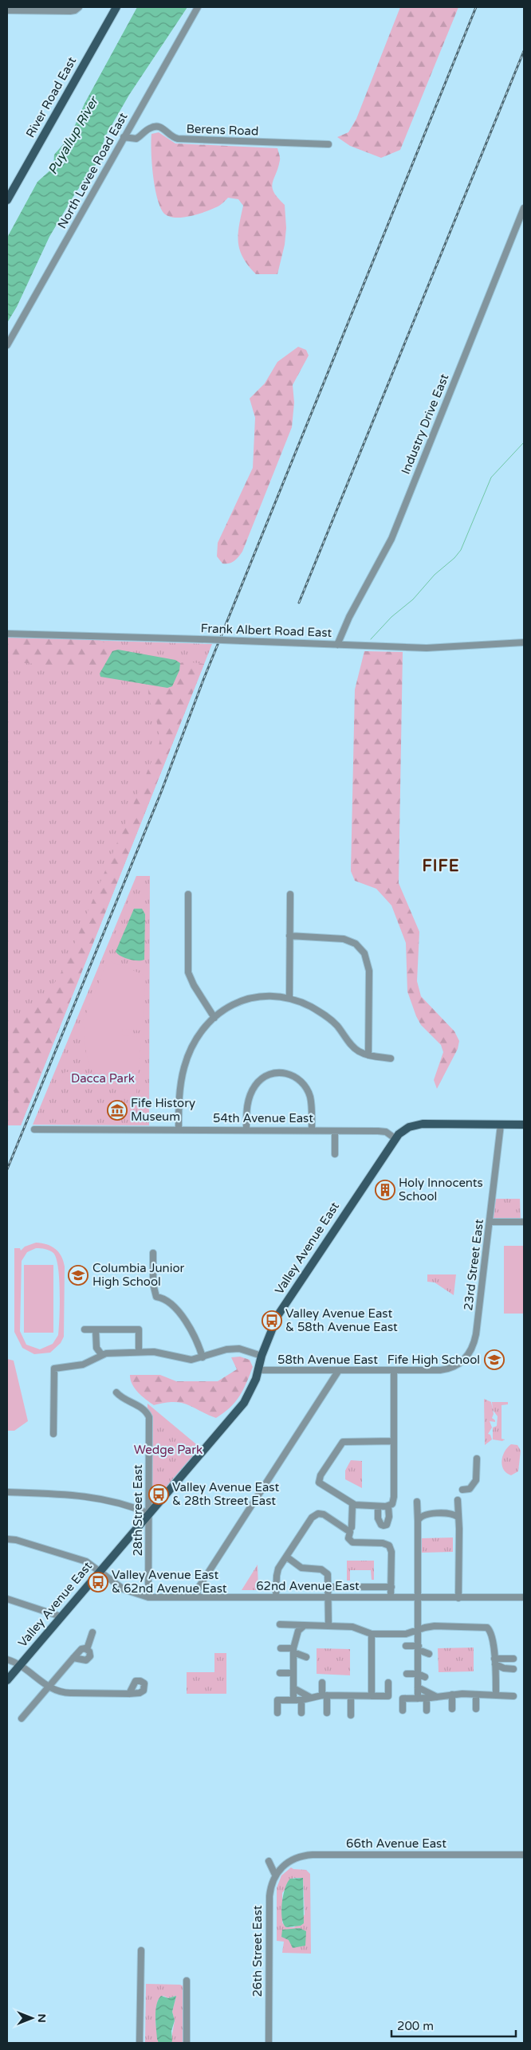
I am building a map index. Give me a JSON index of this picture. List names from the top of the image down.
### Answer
{
  "streets": {
    "main road": ["River Road East", "Valley Avenue East"],
    "street": [
      "Berens Road",
      "North Levee Road East",
      "Industry Drive East",
      "Frank Albert Road East",
      "54th Avenue East",
      "23rd Street East",
      "58th Avenue East",
      "28th Street East",
      "62nd Avenue East",
      "66th Avenue East",
      "26th Street East"
    ]
  },
  "crossings": [
    ["Berens Road", "North Levee Road East"],
    ["Industry Drive East", "Frank Albert Road East"],
    ["54th Avenue East", "Valley Avenue East"],
    ["Valley Avenue East", "23rd Street East"],
    ["Valley Avenue East", "58th Avenue East"],
    ["Valley Avenue East", "28th Street East"],
    ["Valley Avenue East", "62nd Avenue East"],
    ["23rd Street East", "58th Avenue East"],
    ["28th Street East", "62nd Avenue East"],
    ["66th Avenue East", "26th Street East"]
  ],
  "districts": ["FIFE"],
  "water": ["Puyallup River"],
  "parks": ["Dacca Park", "Wedge Park"],
  "places": {
    "museum": ["Fife History Museum"],
    "building": ["Holy Innocents School"],
    "school or university": ["Columbia Junior High School", "Fife High School"],
    "bus stop": ["Valley Avenue East & 58th Avenue East", "Valley Avenue East & 28th Street East", "Valley Avenue East & 62nd Avenue East"]
  },
  "scale_bar": "200 m",
  "north": "right"
}
